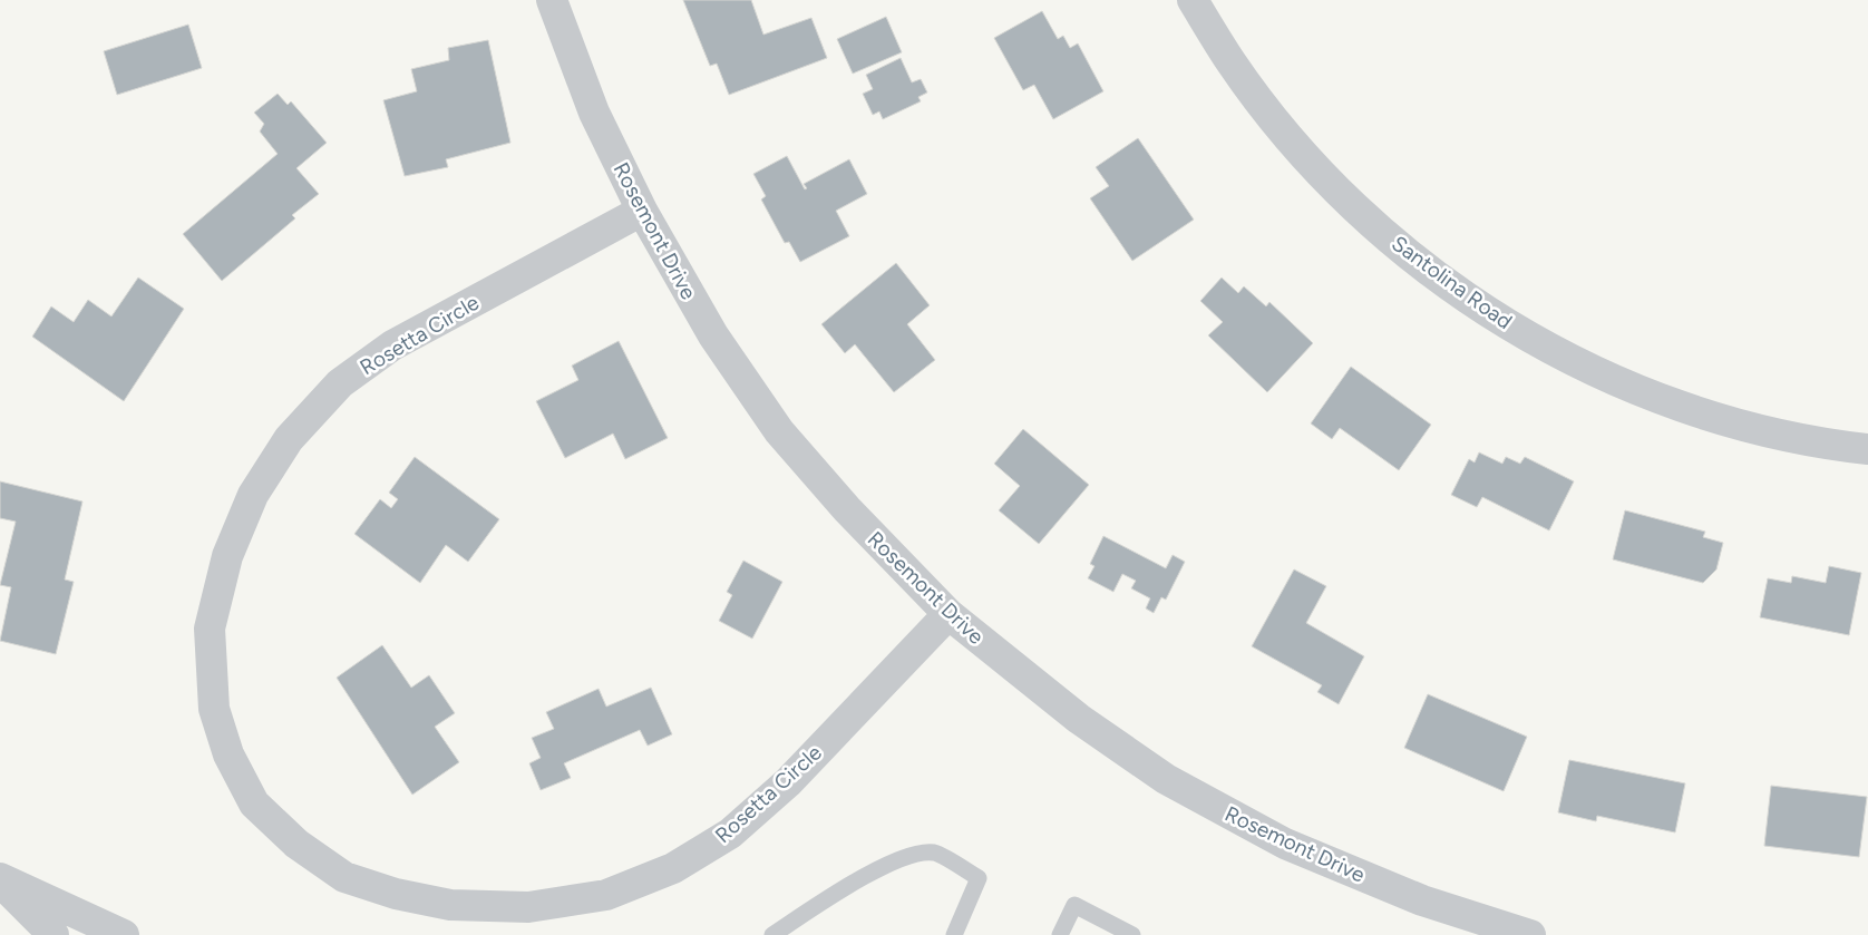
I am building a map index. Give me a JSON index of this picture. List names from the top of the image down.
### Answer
{
  "streets": {
    "street": ["Rosemont Drive", "Santolina Road", "Rosetta Circle"]
  },
  "crossings": [
    ["Rosemont Drive", "Rosetta Circle"]
  ]
}
